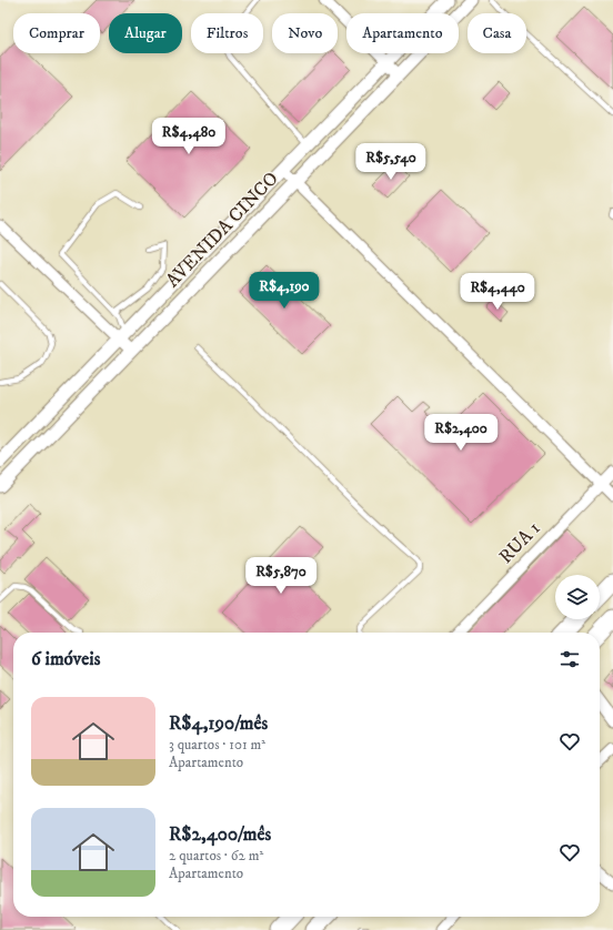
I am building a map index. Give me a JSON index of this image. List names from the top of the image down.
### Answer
{
  "streets": {
    "street": ["AVENIDA CINCO", "RUA 1"]
  },
  "page": {
    "chip": [
      "Comprar",
      "Alugar",
      "Filtros",
      "Novo",
      "Apartamento",
      "Casa"
    ],
    "price": [
      "R$4,480",
      "R$5,540",
      "R$4,190",
      "R$4,440",
      "R$2,400",
      "R$5,870"
    ],
    "heading": "6 imóveis",
    "list": [
      {
        "name": "R$4,190/mês",
        "note": "3 quartos · 101 m² · Apartamento"
      },
      {
        "name": "R$2,400/mês",
        "note": "2 quartos · 62 m² · Apartamento"
      }
    ]
  }
}
